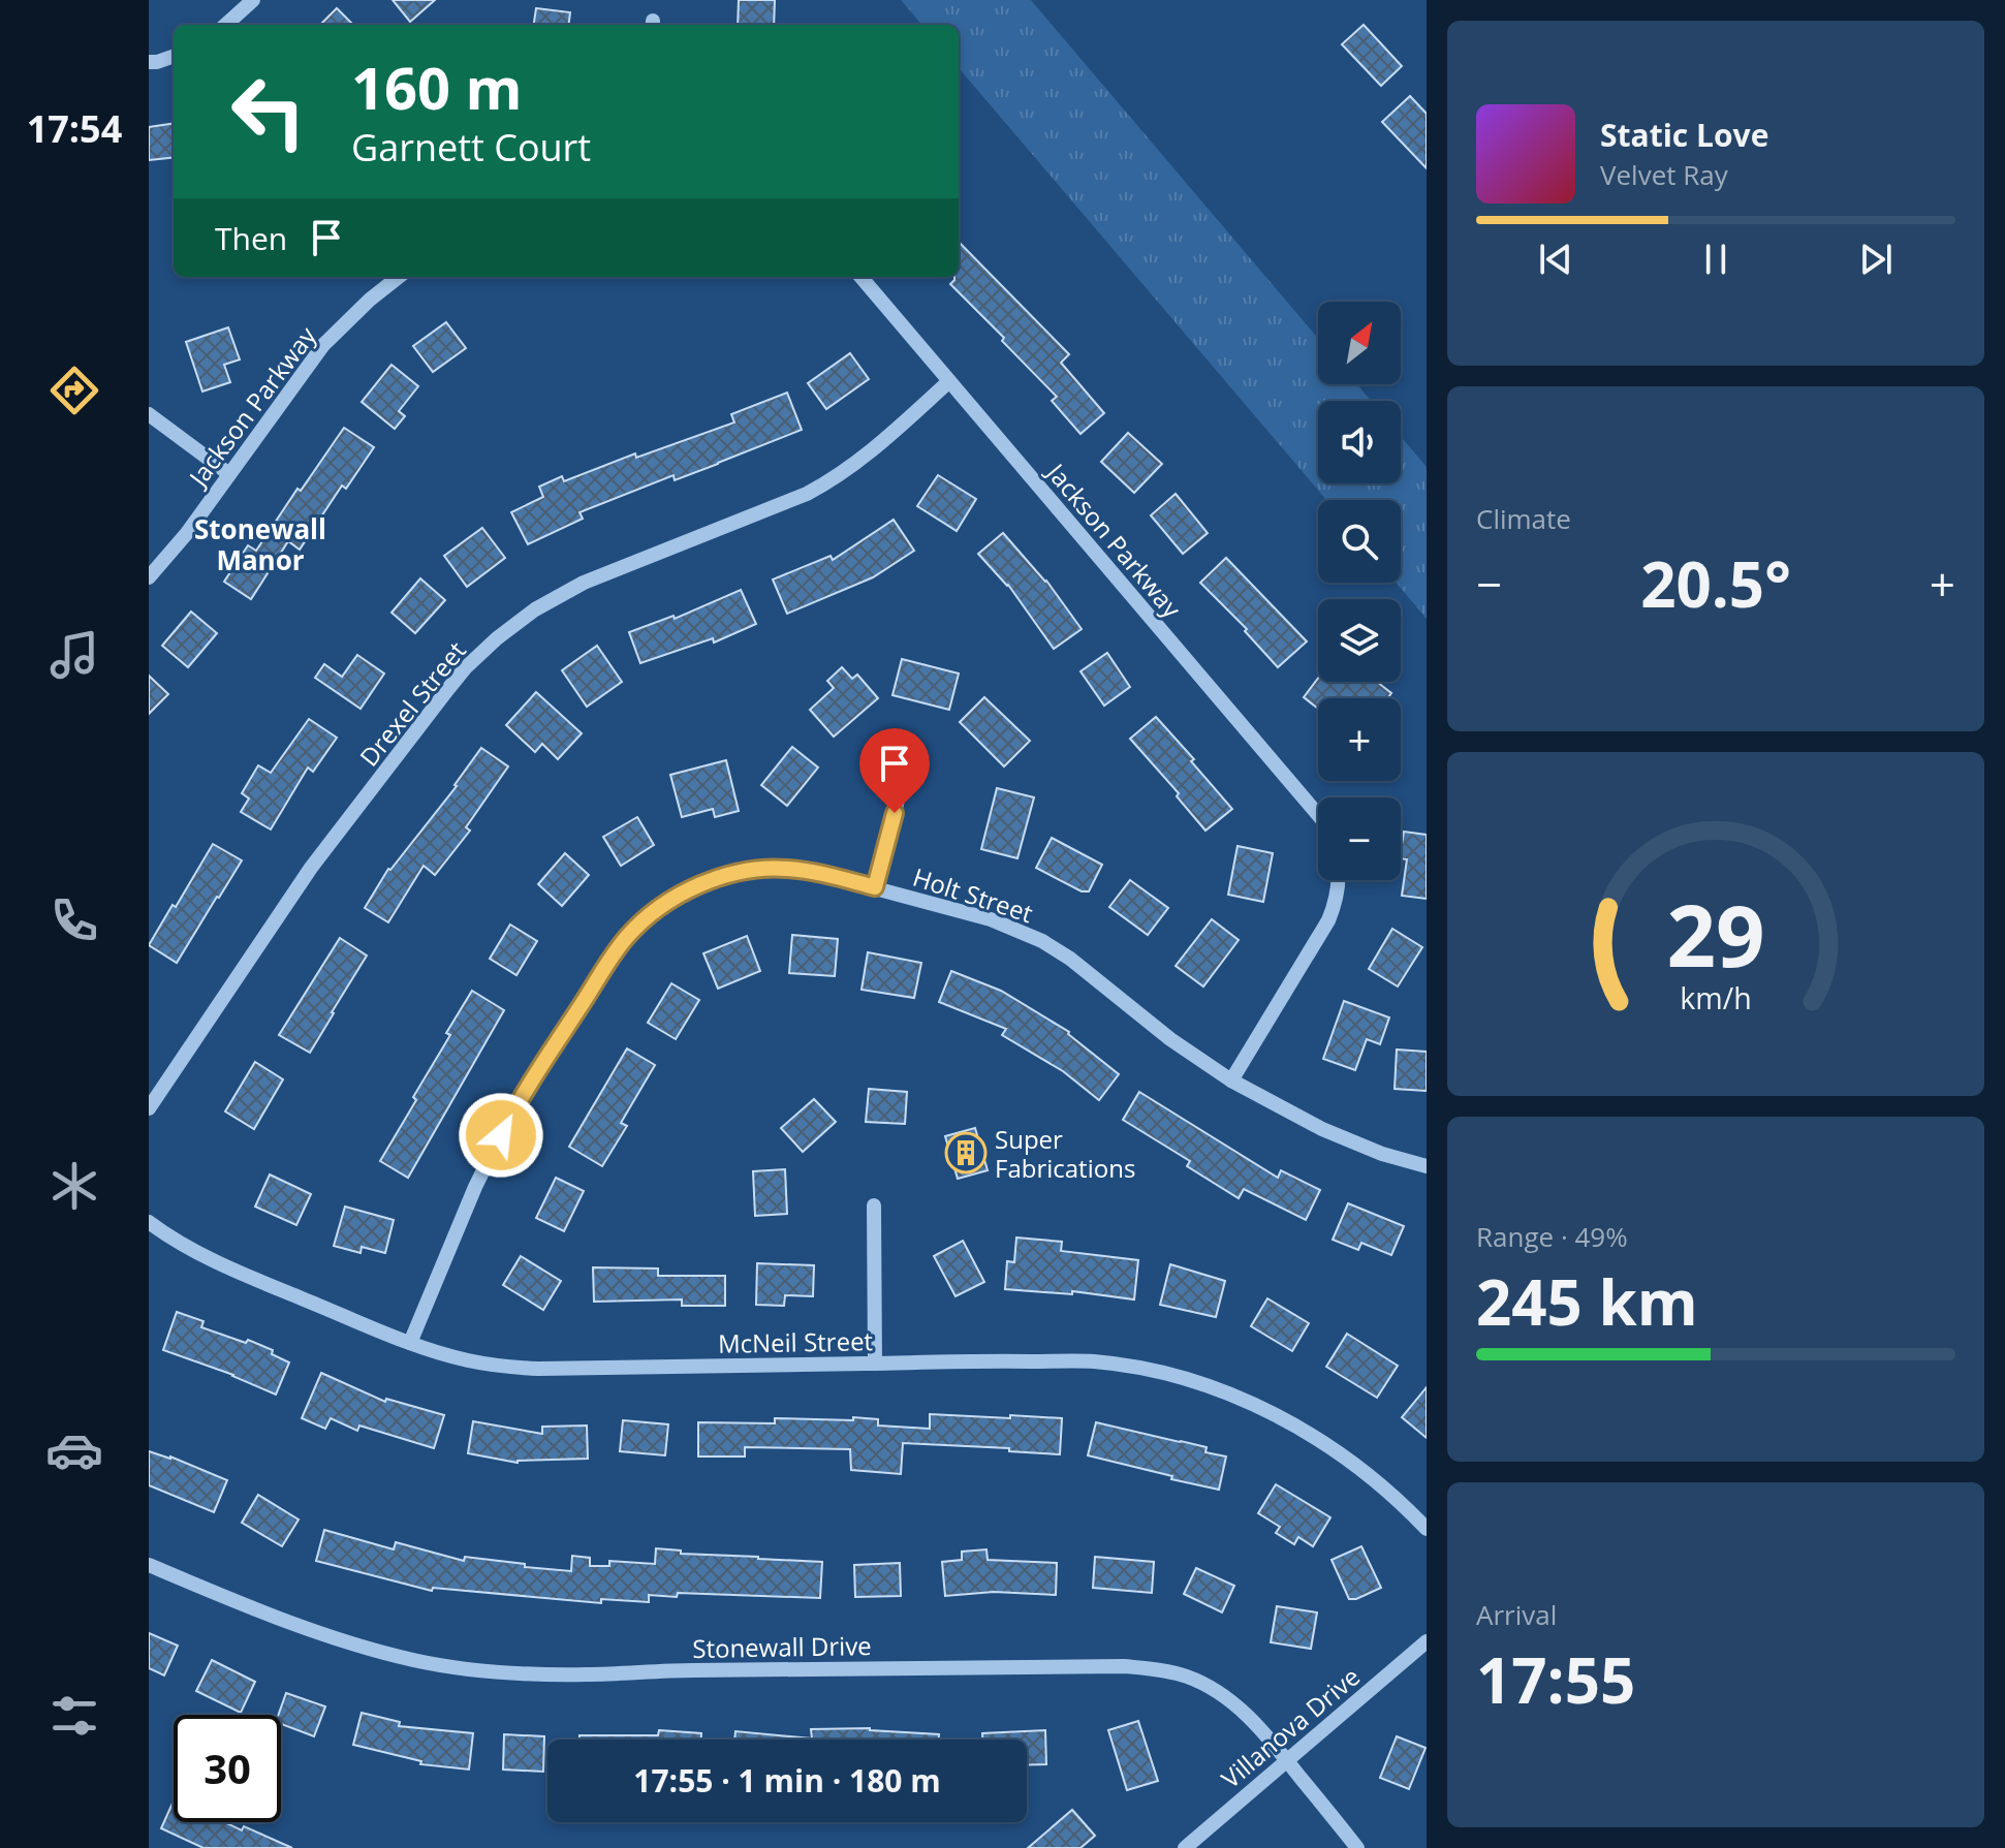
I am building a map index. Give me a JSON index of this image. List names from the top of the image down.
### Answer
{
  "streets": {
    "street": [
      "Jackson Parkway",
      "Drexel Street",
      "Holt Street",
      "McNeil Street",
      "Stonewall Drive",
      "Villanova Drive"
    ]
  },
  "crossings": [
    ["Jackson Parkway", "Drexel Street"],
    ["Holt Street", "McNeil Street"],
    ["Stonewall Drive", "Villanova Drive"]
  ],
  "districts": ["Stonewall Manor"],
  "places": {
    "building": ["Super Fabrications"]
  },
  "north": "top right",
  "page": {
    "tabs": "17:54",
    "turn": ["160 m", "Garnett Court"],
    "song": ["Static Love", "Velvet Ray"],
    "then": "Then",
    "map_buttons": ["+", "−"],
    "tile": [
      "Climate",
      ["Range · 49%", "245 km"],
      ["Arrival", "17:55"]
    ],
    "heat": ["−", "20.5°", "+"],
    "limit": "30",
    "trip": "17:55 · 1 min · 180 m",
    "gauge": ["29", "km/h"]
  }
}
